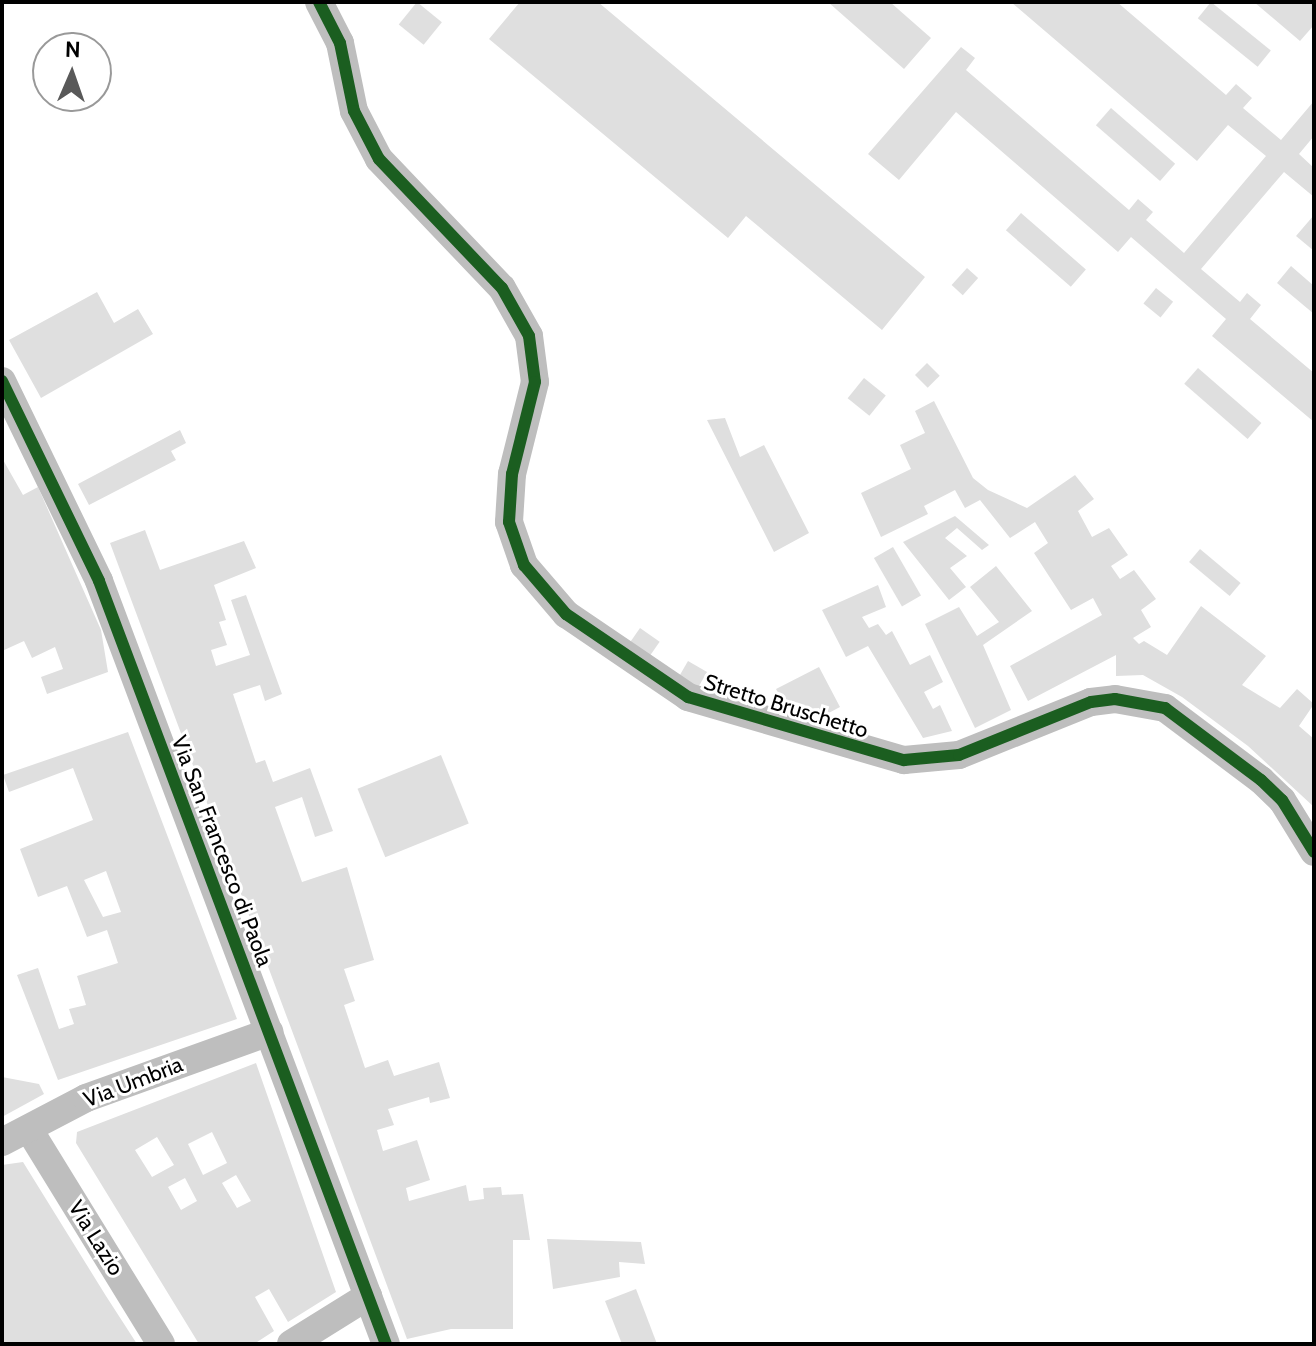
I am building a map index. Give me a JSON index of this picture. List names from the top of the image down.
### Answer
{
  "streets": {
    "street": [
      "Stretto Bruschetto",
      "Via San Francesco di Paola",
      "Via Umbria",
      "Via Lazio"
    ]
  },
  "crossings": [
    ["Via San Francesco di Paola", "Via Umbria"],
    ["Via Umbria", "Via Lazio"]
  ],
  "north": "top"
}
